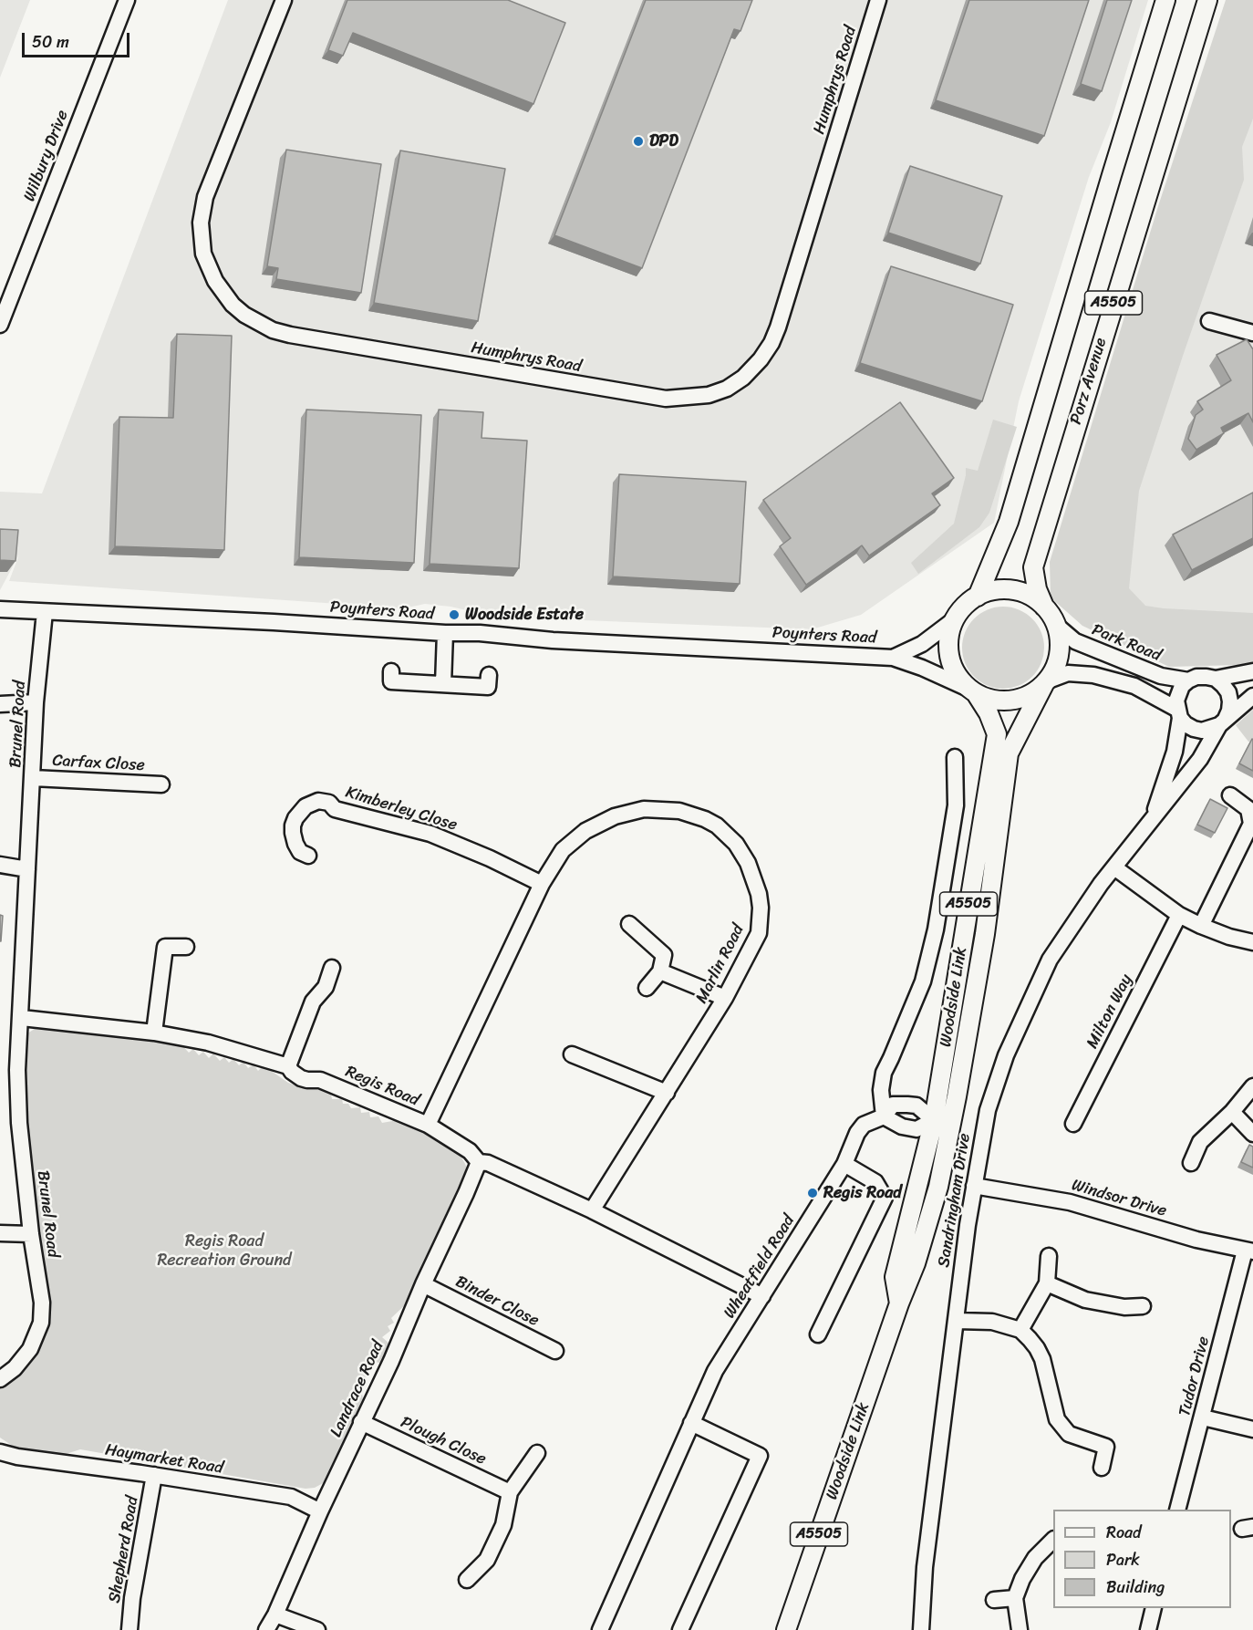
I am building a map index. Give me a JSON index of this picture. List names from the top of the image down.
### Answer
{
  "streets": {
    "main road": ["A5505", "Porz Avenue", "Woodside Link"],
    "street": [
      "Humphrys Road",
      "Wilbury Drive",
      "Poynters Road",
      "Park Road",
      "Brunel Road",
      "Carfax Close",
      "Kimberley Close",
      "Marlin Road",
      "Milton Way",
      "Regis Road",
      "Windsor Drive",
      "Sandringham Drive",
      "Wheatfield Road",
      "Binder Close",
      "Tudor Drive",
      "Landrace Road",
      "Plough Close",
      "Haymarket Road",
      "Shepherd Road"
    ]
  },
  "crossings": [
    ["A5505", "Porz Avenue"],
    ["A5505", "Poynters Road"],
    ["A5505", "Park Road"],
    ["A5505", "Woodside Link"],
    ["Porz Avenue", "Poynters Road"],
    ["Porz Avenue", "Park Road"],
    ["Porz Avenue", "Woodside Link"],
    ["Poynters Road", "Park Road"],
    ["Poynters Road", "Brunel Road"],
    ["Poynters Road", "Woodside Link"],
    ["Park Road", "Woodside Link"],
    ["Park Road", "Sandringham Drive"],
    ["Brunel Road", "Carfax Close"],
    ["Brunel Road", "Regis Road"],
    ["Kimberley Close", "Marlin Road"],
    ["Marlin Road", "Regis Road"],
    ["Woodside Link", "Wheatfield Road"],
    ["Regis Road", "Wheatfield Road"],
    ["Regis Road", "Landrace Road"],
    ["Windsor Drive", "Sandringham Drive"],
    ["Windsor Drive", "Tudor Drive"],
    ["Binder Close", "Landrace Road"],
    ["Landrace Road", "Plough Close"],
    ["Landrace Road", "Haymarket Road"],
    ["Haymarket Road", "Shepherd Road"]
  ],
  "parks": ["Regis Road Recreation Ground"],
  "places": ["DPD", "Woodside Estate", "Regis Road"],
  "legend": ["Road", "Park", "Building"],
  "scale_bar": "50 m"
}
